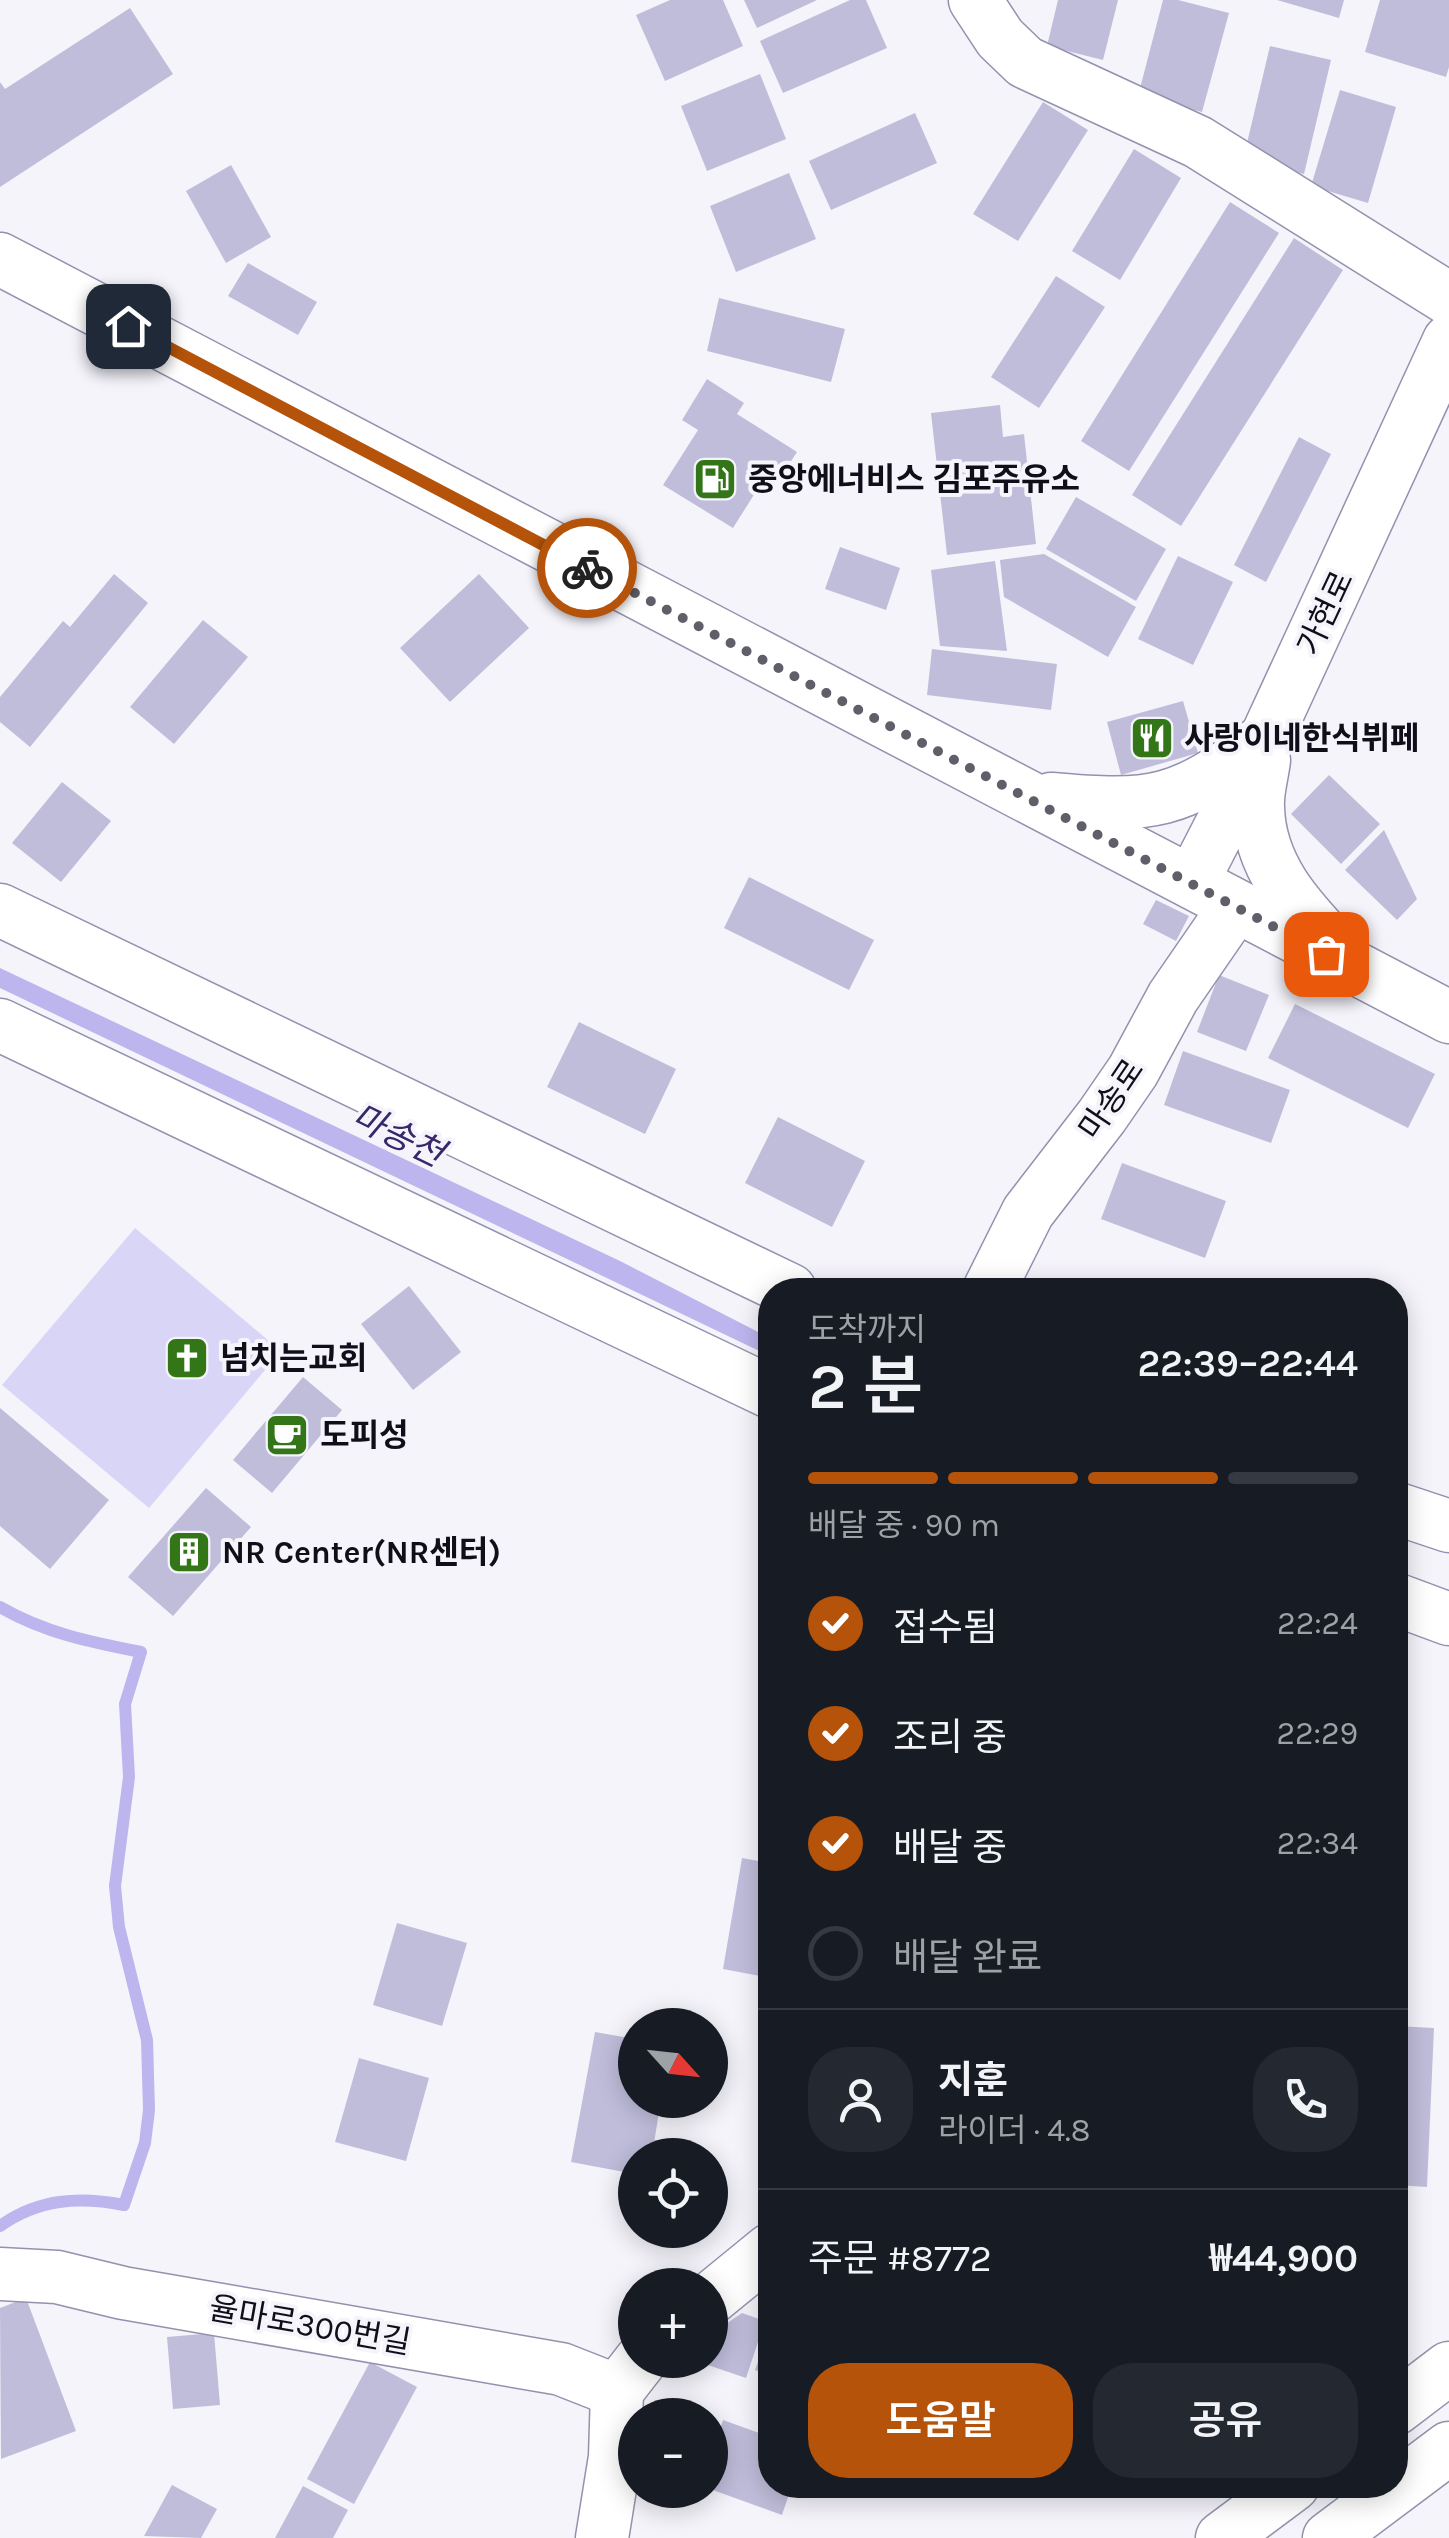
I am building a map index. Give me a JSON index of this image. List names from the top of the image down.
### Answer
{
  "streets": {
    "street": ["가현로", "마송로", "율마로300번길"]
  },
  "crossings": [
    ["가현로", "마송로"]
  ],
  "water": ["마송천"],
  "places": {
    "fuel station": ["중앙에너비스 김포주유소"],
    "restaurant": ["사랑이네한식뷔페"],
    "church": ["넘치는교회"],
    "cafe": ["도피성"],
    "building": ["NR Center(NR센터)"]
  },
  "north": "bottom right",
  "page": {
    "heading": ["2 분", "도착까지", "22:39–22:44"],
    "panel": [
      "지훈",
      "라이더 · 4.8",
      "주문 #8772",
      "₩44,900"
    ],
    "bar": "배달 중 · 90 m",
    "list": [
      ["접수됨", "22:24"],
      ["조리 중", "22:29"],
      ["배달 중", "22:34"],
      "배달 완료"
    ],
    "map_buttons": ["+", "−"],
    "buttons": ["도움말", "공유"]
  }
}
